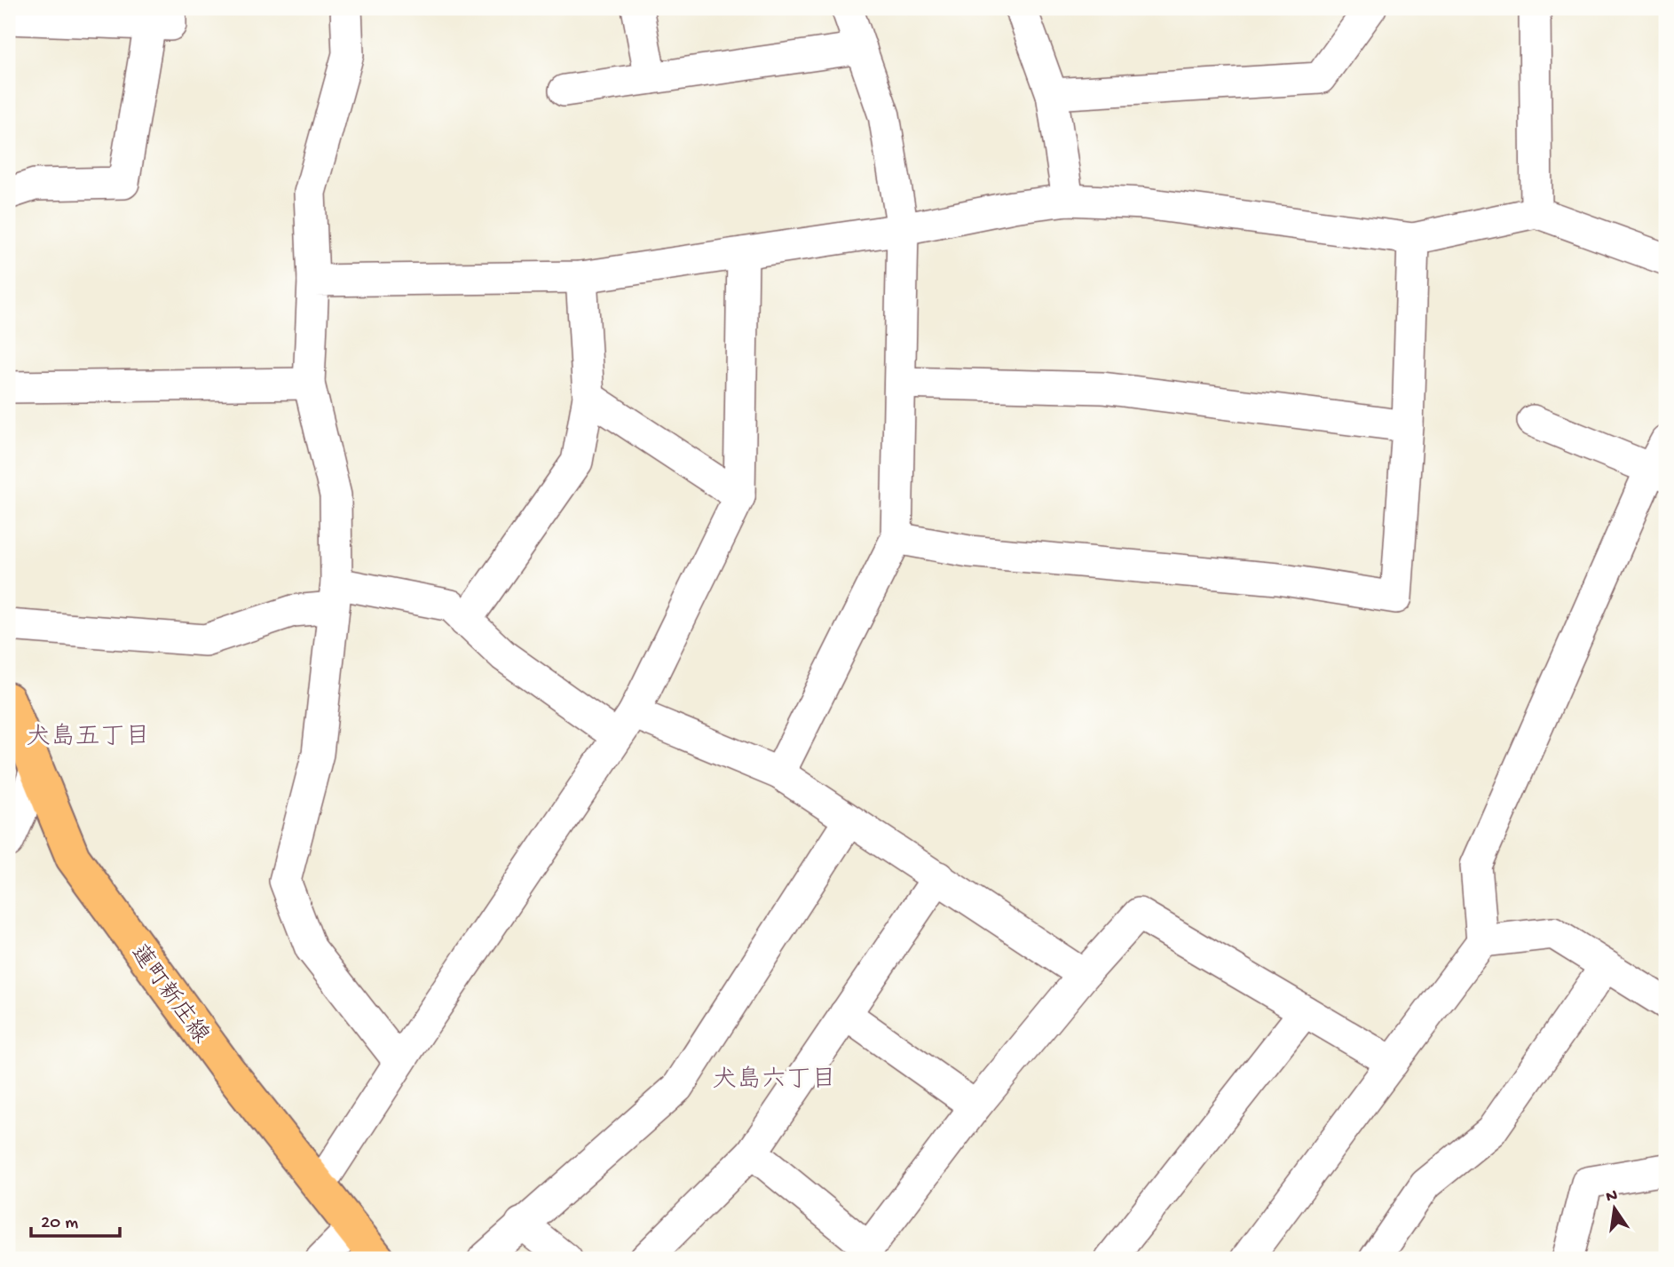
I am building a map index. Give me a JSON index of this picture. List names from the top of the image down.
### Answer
{
  "streets": {
    "main road": ["蓮町新庄線"]
  },
  "districts": ["犬島五丁目", "犬島六丁目"],
  "scale_bar": "20 m",
  "north": "top"
}
